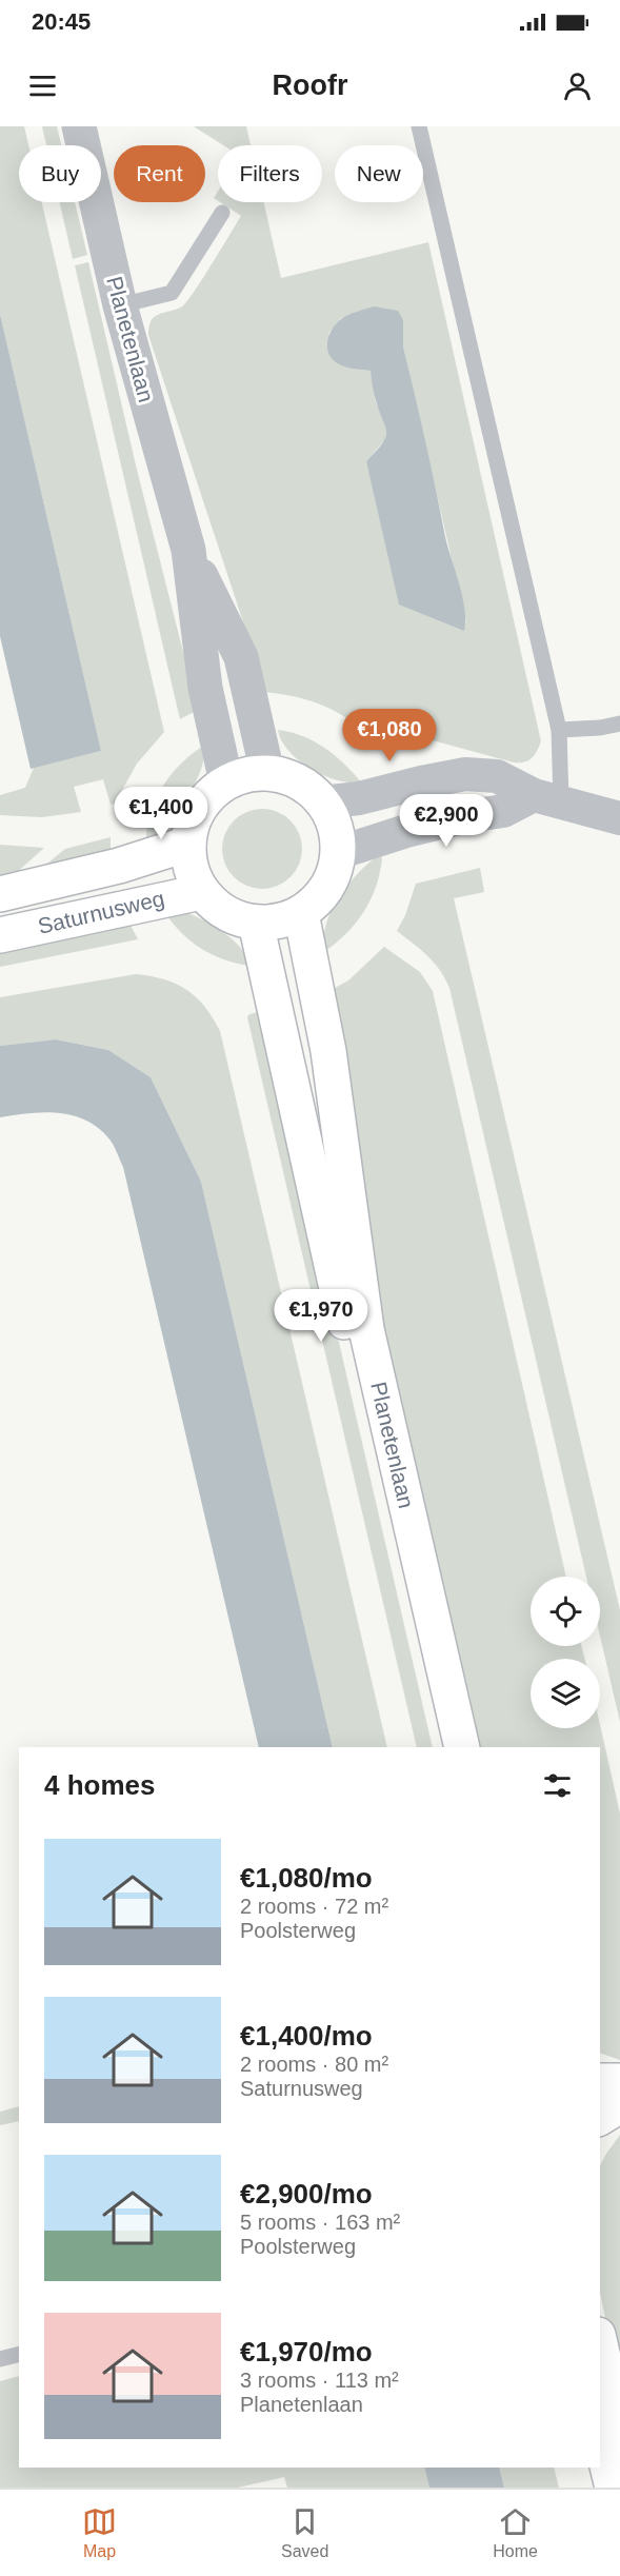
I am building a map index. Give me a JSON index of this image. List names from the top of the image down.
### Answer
{
  "streets": {
    "main road": ["Planetenlaan", "Saturnusweg"]
  },
  "crossings": [
    ["Planetenlaan", "Saturnusweg"]
  ],
  "page": {
    "status": "20:45",
    "header": "Roofr",
    "chip": [
      "Buy",
      "Rent",
      "Filters",
      "New"
    ],
    "price": [
      "€1,080",
      "€1,400",
      "€2,900",
      "€1,970"
    ],
    "heading": "4 homes",
    "list": [
      {
        "name": "€1,080/mo",
        "note": "2 rooms · 72 m² · Poolsterweg"
      },
      {
        "name": "€1,400/mo",
        "note": "2 rooms · 80 m² · Saturnusweg"
      },
      {
        "name": "€2,900/mo",
        "note": "5 rooms · 163 m² · Poolsterweg"
      },
      {
        "name": "€1,970/mo",
        "note": "3 rooms · 113 m² · Planetenlaan"
      }
    ],
    "tabs": ["Map", "Saved", "Home"]
  }
}
